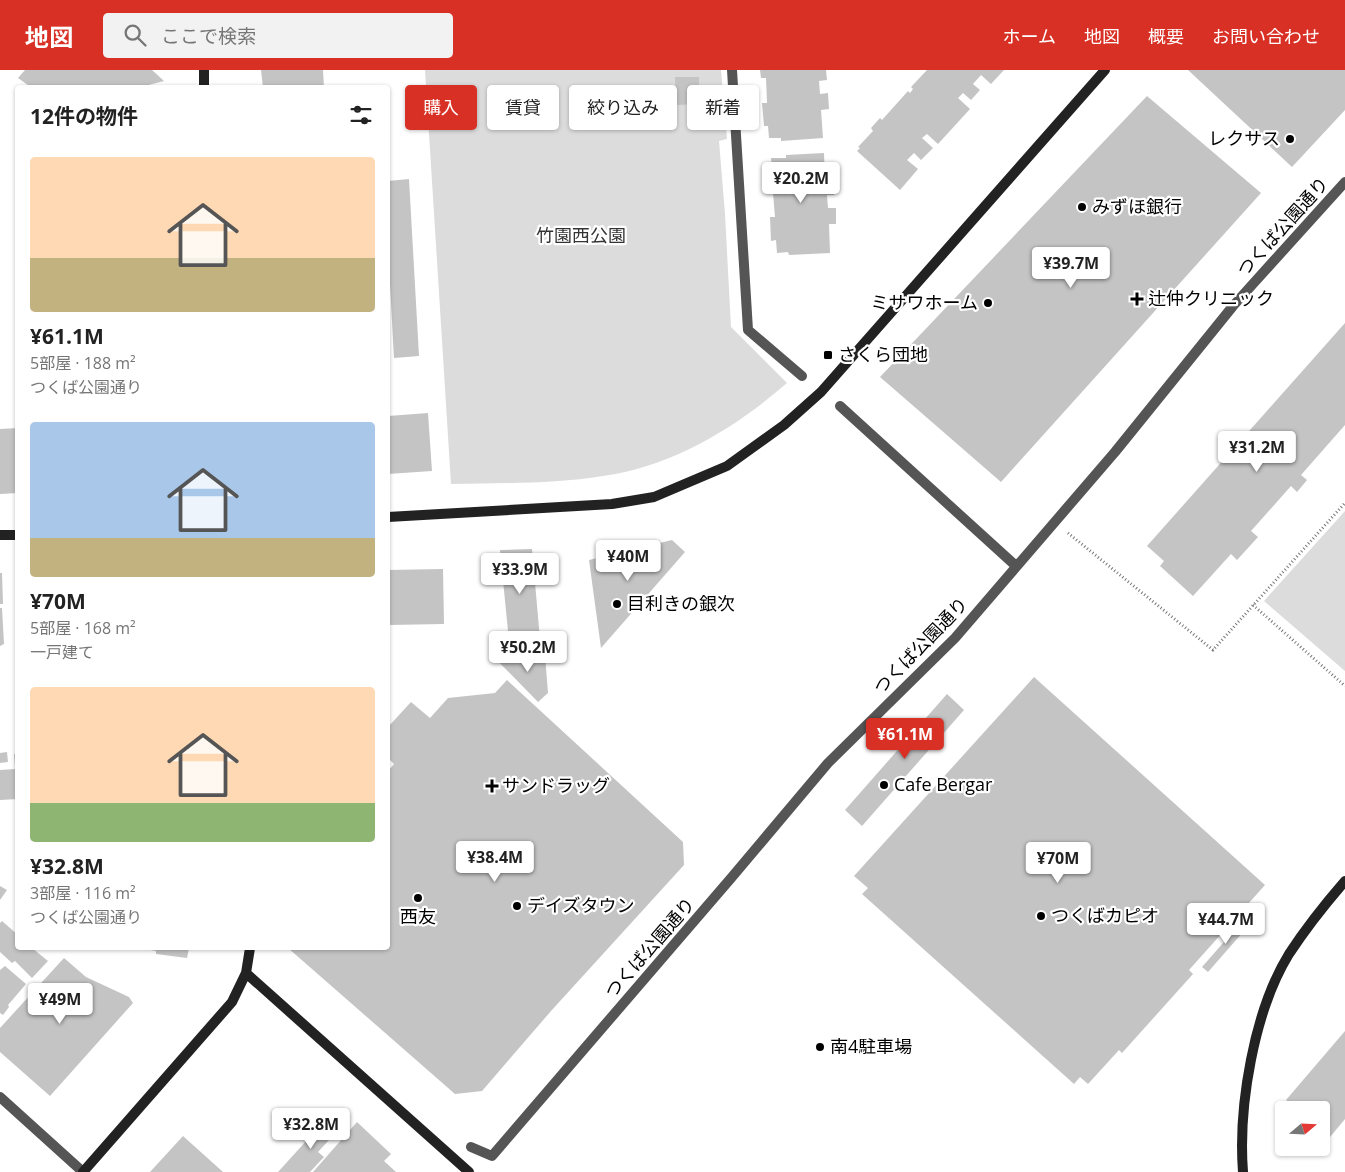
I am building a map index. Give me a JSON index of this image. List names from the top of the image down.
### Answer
{
  "streets": {
    "street": ["つくば公園通り"]
  },
  "parks": ["竹園西公園"],
  "places": {
    "other": [
      "レクサス",
      "みずほ銀行",
      "ミサワホーム",
      "目利きの銀次",
      "Cafe Bergar",
      "西友",
      "デイズタウン",
      "つくばカピオ",
      "南4駐車場"
    ],
    "health": ["辻仲クリニック", "サンドラッグ"],
    "transit": ["さくら団地"]
  },
  "north": "right",
  "page": {
    "header": "地図",
    "search": "ここで検索",
    "nav": [
      "ホーム",
      "地図",
      "概要",
      "お問い合わせ"
    ],
    "chip": [
      "購入",
      "賃貸",
      "絞り込み",
      "新着"
    ],
    "heading": "12件の物件",
    "list": [
      {
        "name": "¥61.1M",
        "note": "5部屋 · 188 m² · つくば公園通り"
      },
      {
        "name": "¥70M",
        "note": "5部屋 · 168 m² · 一戸建て"
      },
      {
        "name": "¥32.8M",
        "note": "3部屋 · 116 m² · つくば公園通り"
      }
    ],
    "price": [
      "¥20.2M",
      "¥39.7M",
      "¥31.2M",
      "¥40M",
      "¥33.9M",
      "¥50.2M",
      "¥61.1M",
      "¥38.4M",
      "¥70M",
      "¥44.7M",
      "¥49M",
      "¥32.8M"
    ]
  }
}
